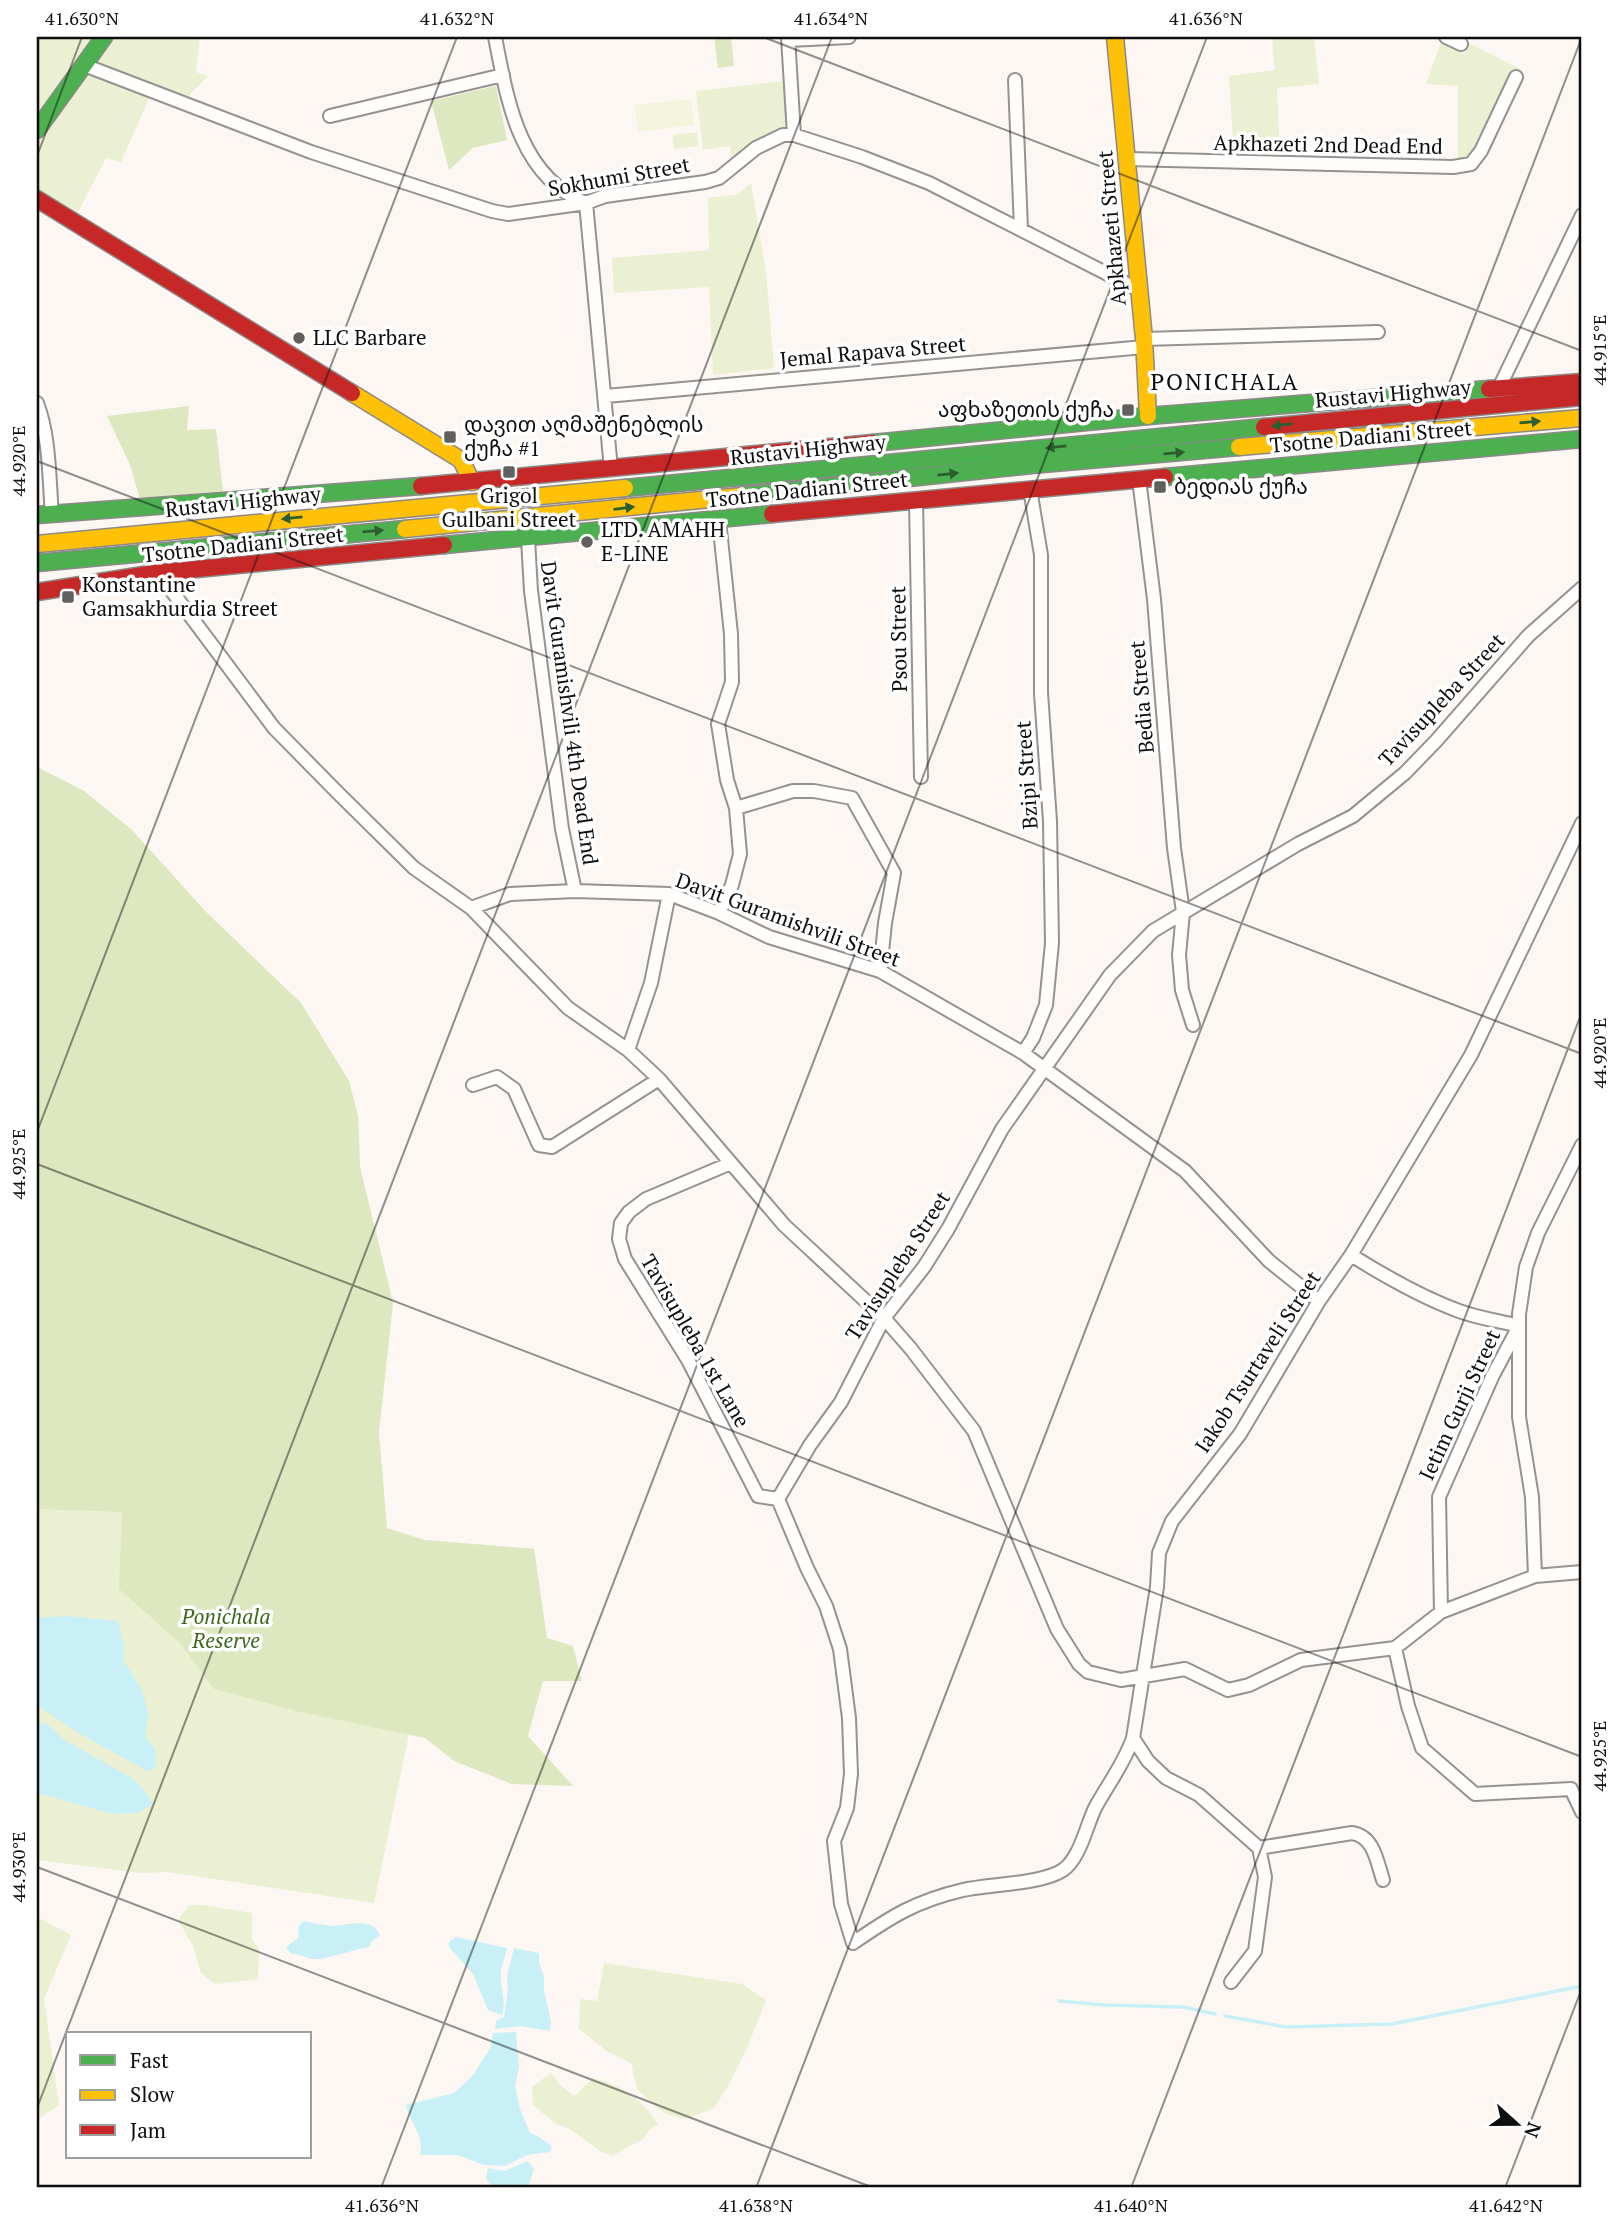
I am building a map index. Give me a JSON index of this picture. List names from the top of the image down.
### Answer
{
  "streets": {
    "main road": ["Apkhazeti Street", "Rustavi Highway", "Tsotne Dadiani Street"],
    "street": [
      "Apkhazeti 2nd Dead End",
      "Sokhumi Street",
      "Jemal Rapava Street",
      "Psou Street",
      "Bedia Street",
      "Tavisupleba Street",
      "Davit Guramishvili 4th Dead End",
      "Bzipi Street",
      "Davit Guramishvili Street",
      "Tavisupleba 1st Lane",
      "Iakob Tsurtaveli Street",
      "Ietim Gurji Street"
    ]
  },
  "crossings": [
    ["Apkhazeti 2nd Dead End", "Apkhazeti Street"],
    ["Apkhazeti Street", "Jemal Rapava Street"],
    ["Apkhazeti Street", "Tsotne Dadiani Street"],
    ["Tsotne Dadiani Street", "Psou Street"],
    ["Tsotne Dadiani Street", "Bedia Street"],
    ["Tsotne Dadiani Street", "Davit Guramishvili 4th Dead End"],
    ["Tsotne Dadiani Street", "Bzipi Street"],
    ["Bedia Street", "Tavisupleba Street"],
    ["Tavisupleba Street", "Davit Guramishvili Street"],
    ["Tavisupleba Street", "Tavisupleba 1st Lane"],
    ["Davit Guramishvili 4th Dead End", "Davit Guramishvili Street"],
    ["Bzipi Street", "Davit Guramishvili Street"],
    ["Davit Guramishvili Street", "Iakob Tsurtaveli Street"]
  ],
  "districts": ["PONICHALA"],
  "parks": ["Ponichala Reserve"],
  "places": {
    "other": ["LLC Barbare", "LTD. AMAHH E-LINE"],
    "transit": [
      "აფხაზეთის ქუჩა",
      "დავით აღმაშენებლის ქუჩა #1",
      "Grigol Gulbani Street",
      "ბედიას ქუჩა",
      "Konstantine Gamsakhurdia Street"
    ]
  },
  "legend": ["Fast", "Slow", "Jam"],
  "north": "right",
  "coordinates": [
    "41.630°N",
    "41.632°N",
    "41.634°N",
    "41.636°N",
    "44.915°E",
    "44.920°E",
    "44.925°E",
    "44.930°E",
    "41.638°N",
    "41.640°N",
    "41.642°N"
  ]
}
